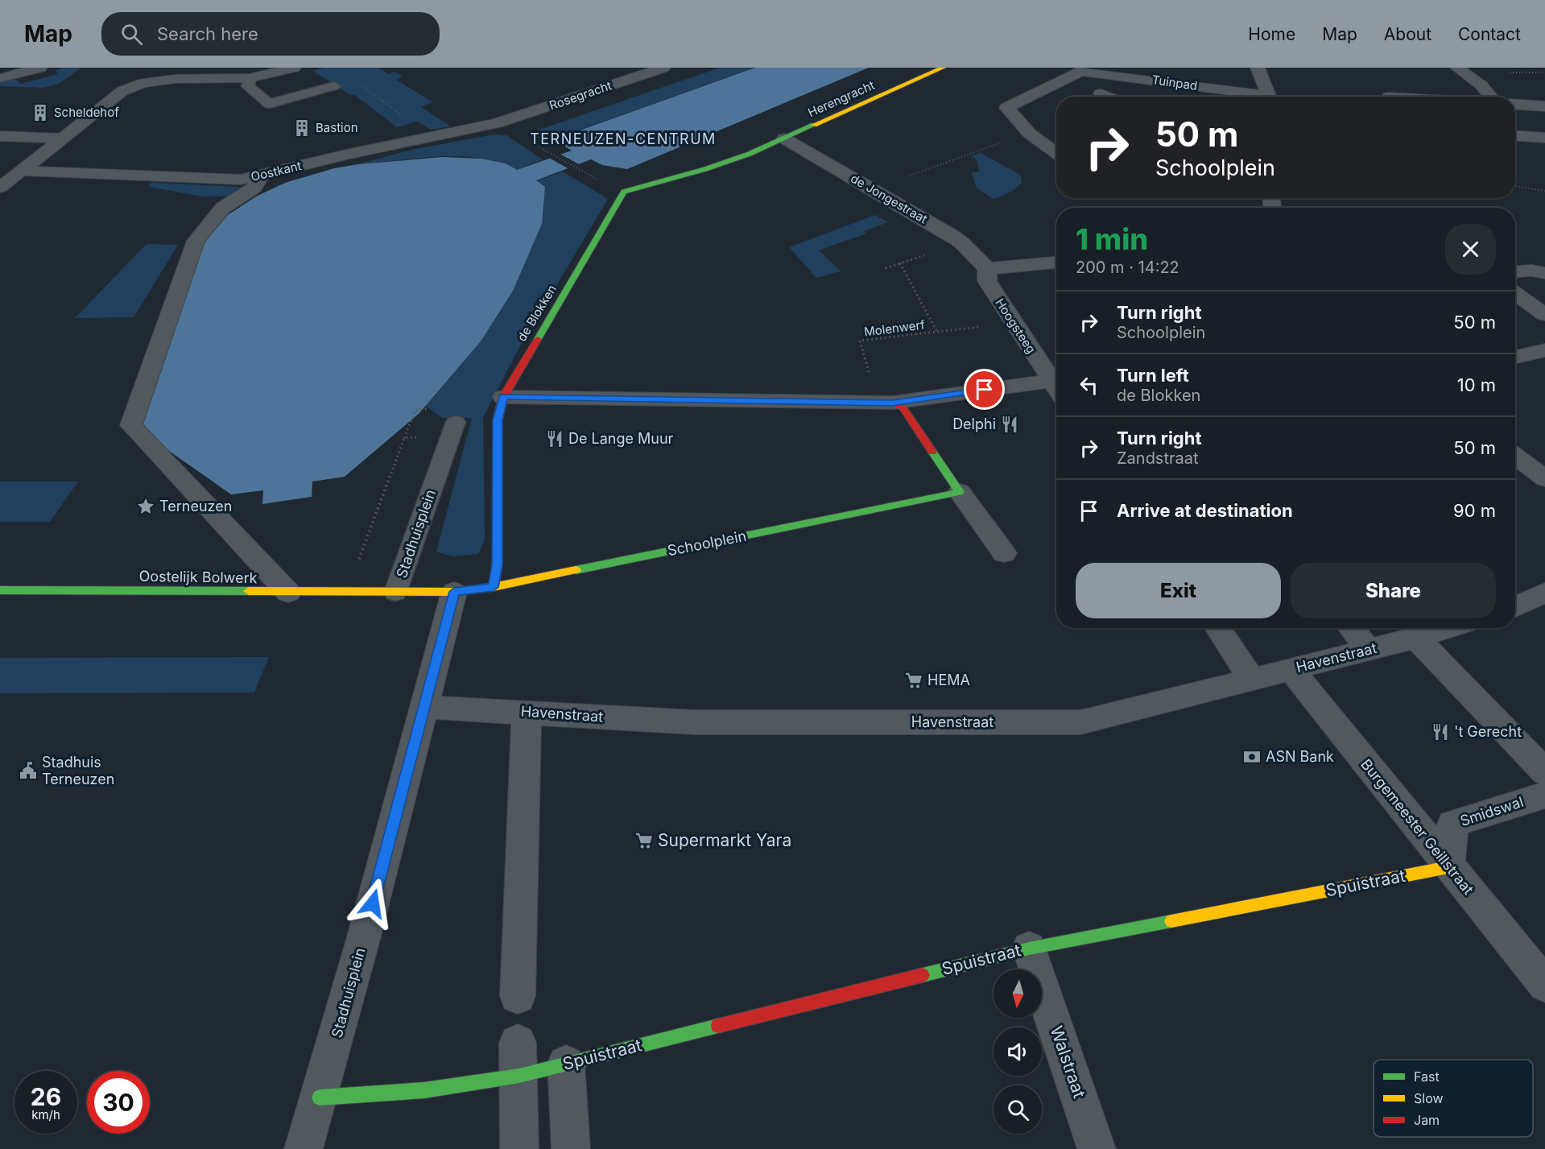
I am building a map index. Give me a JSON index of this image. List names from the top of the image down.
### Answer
{
  "streets": {
    "street": [
      "Tuinpad",
      "Rosegracht",
      "Herengracht",
      "Oostkant",
      "de Jongestraat",
      "de Blokken",
      "Hoogsteeg",
      "Stadhuisplein",
      "Schoolplein",
      "Oostelijk Bolwerk",
      "Havenstraat",
      "Smidswal",
      "Burgemeester Geillstraat",
      "Spuistraat",
      "Walstraat"
    ],
    "path": ["Molenwerf"]
  },
  "crossings": [
    ["Rosegracht", "Oostkant"],
    ["Herengracht", "de Jongestraat"],
    ["Herengracht", "de Blokken"],
    ["de Jongestraat", "Hoogsteeg"],
    ["de Blokken", "Schoolplein"],
    ["Hoogsteeg", "Molenwerf"],
    ["Stadhuisplein", "Schoolplein"],
    ["Stadhuisplein", "Oostelijk Bolwerk"],
    ["Stadhuisplein", "Havenstraat"],
    ["Stadhuisplein", "Spuistraat"],
    ["Havenstraat", "Burgemeester Geillstraat"],
    ["Smidswal", "Burgemeester Geillstraat"],
    ["Smidswal", "Spuistraat"],
    ["Burgemeester Geillstraat", "Spuistraat"],
    ["Spuistraat", "Walstraat"]
  ],
  "districts": ["TERNEUZEN-CENTRUM"],
  "places": {
    "building": ["Scheldehof", "Bastion"],
    "restaurant": ["Delphi", "De Lange Muur", "'t Gerecht"],
    "place": ["Terneuzen"],
    "supermarket": ["HEMA", "Supermarkt Yara"],
    "bank": ["ASN Bank"],
    "public building": ["Stadhuis Terneuzen"]
  },
  "legend": ["Fast", "Slow", "Jam"],
  "north": "bottom",
  "page": {
    "header": "Map",
    "search": "Search here",
    "nav": [
      "Home",
      "Map",
      "About",
      "Contact"
    ],
    "turn": ["50 m", "Schoolplein"],
    "heading": ["1 min", "200 m · 14:22"],
    "list": [
      {
        "name": "Turn right",
        "note": "Schoolplein",
        "value": "50 m"
      },
      {
        "name": "Turn left",
        "note": "de Blokken",
        "value": "10 m"
      },
      {
        "name": "Turn right",
        "note": "Zandstraat",
        "value": "50 m"
      },
      {
        "name": "Arrive at destination",
        "value": "90 m"
      }
    ],
    "buttons": ["Exit", "Share"],
    "speed": "26 km/h",
    "limit": "30"
  }
}
